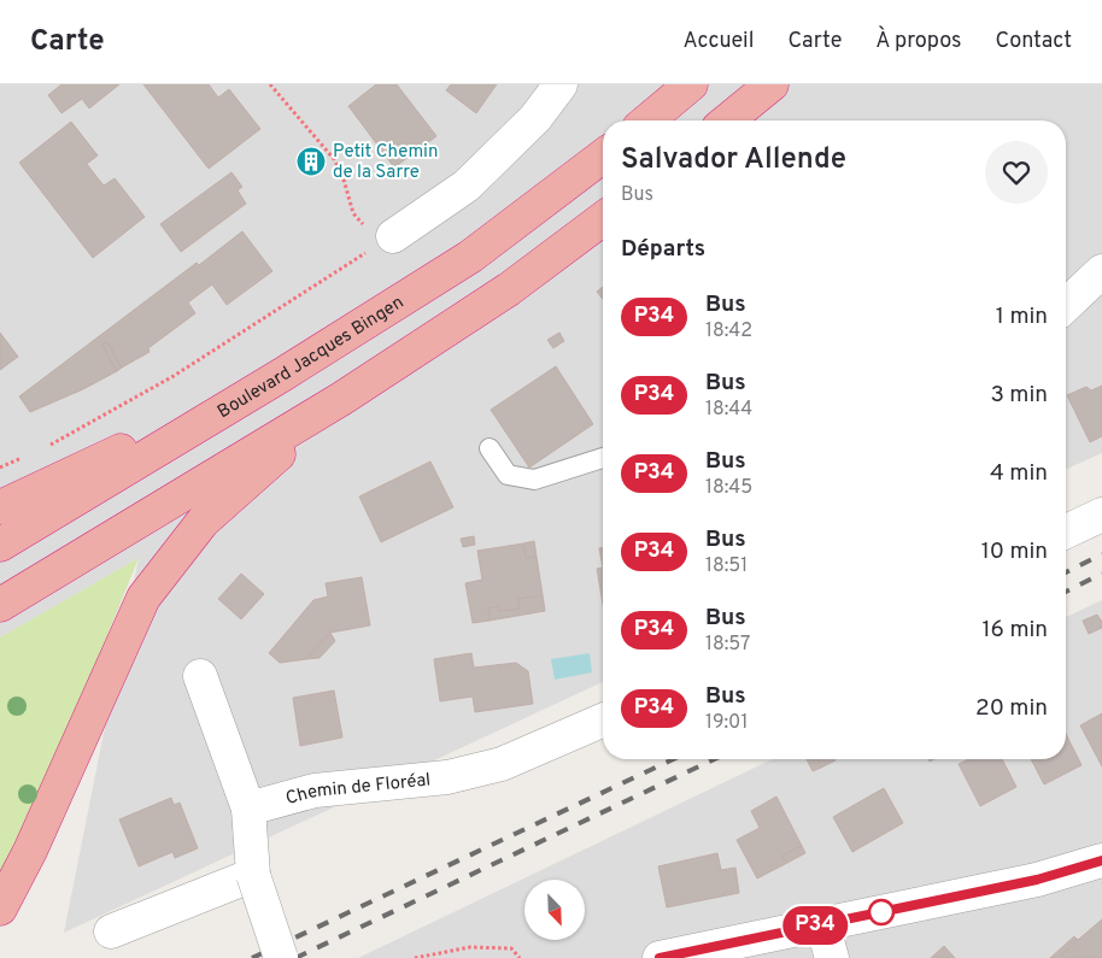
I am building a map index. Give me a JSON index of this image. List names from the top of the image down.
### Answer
{
  "streets": {
    "highway": ["Boulevard Jacques Bingen"],
    "street": ["Chemin de Floréal"]
  },
  "places": {
    "building": ["Petit Chemin de la Sarre"]
  },
  "lines": ["bus line P34"],
  "north": "bottom right",
  "page": {
    "header": "Carte",
    "nav": [
      "Accueil",
      "Carte",
      "À propos",
      "Contact"
    ],
    "on_map": "P34",
    "heading": [
      ["Salvador Allende", "Bus"],
      "Départs"
    ],
    "list": [
      {
        "mark": "P34",
        "name": "Bus",
        "note": "18:42",
        "value": "1 min"
      },
      {
        "mark": "P34",
        "name": "Bus",
        "note": "18:44",
        "value": "3 min"
      },
      {
        "mark": "P34",
        "name": "Bus",
        "note": "18:45",
        "value": "4 min"
      },
      {
        "mark": "P34",
        "name": "Bus",
        "note": "18:51",
        "value": "10 min"
      },
      {
        "mark": "P34",
        "name": "Bus",
        "note": "18:57",
        "value": "16 min"
      },
      {
        "mark": "P34",
        "name": "Bus",
        "note": "19:01",
        "value": "20 min"
      }
    ]
  }
}
